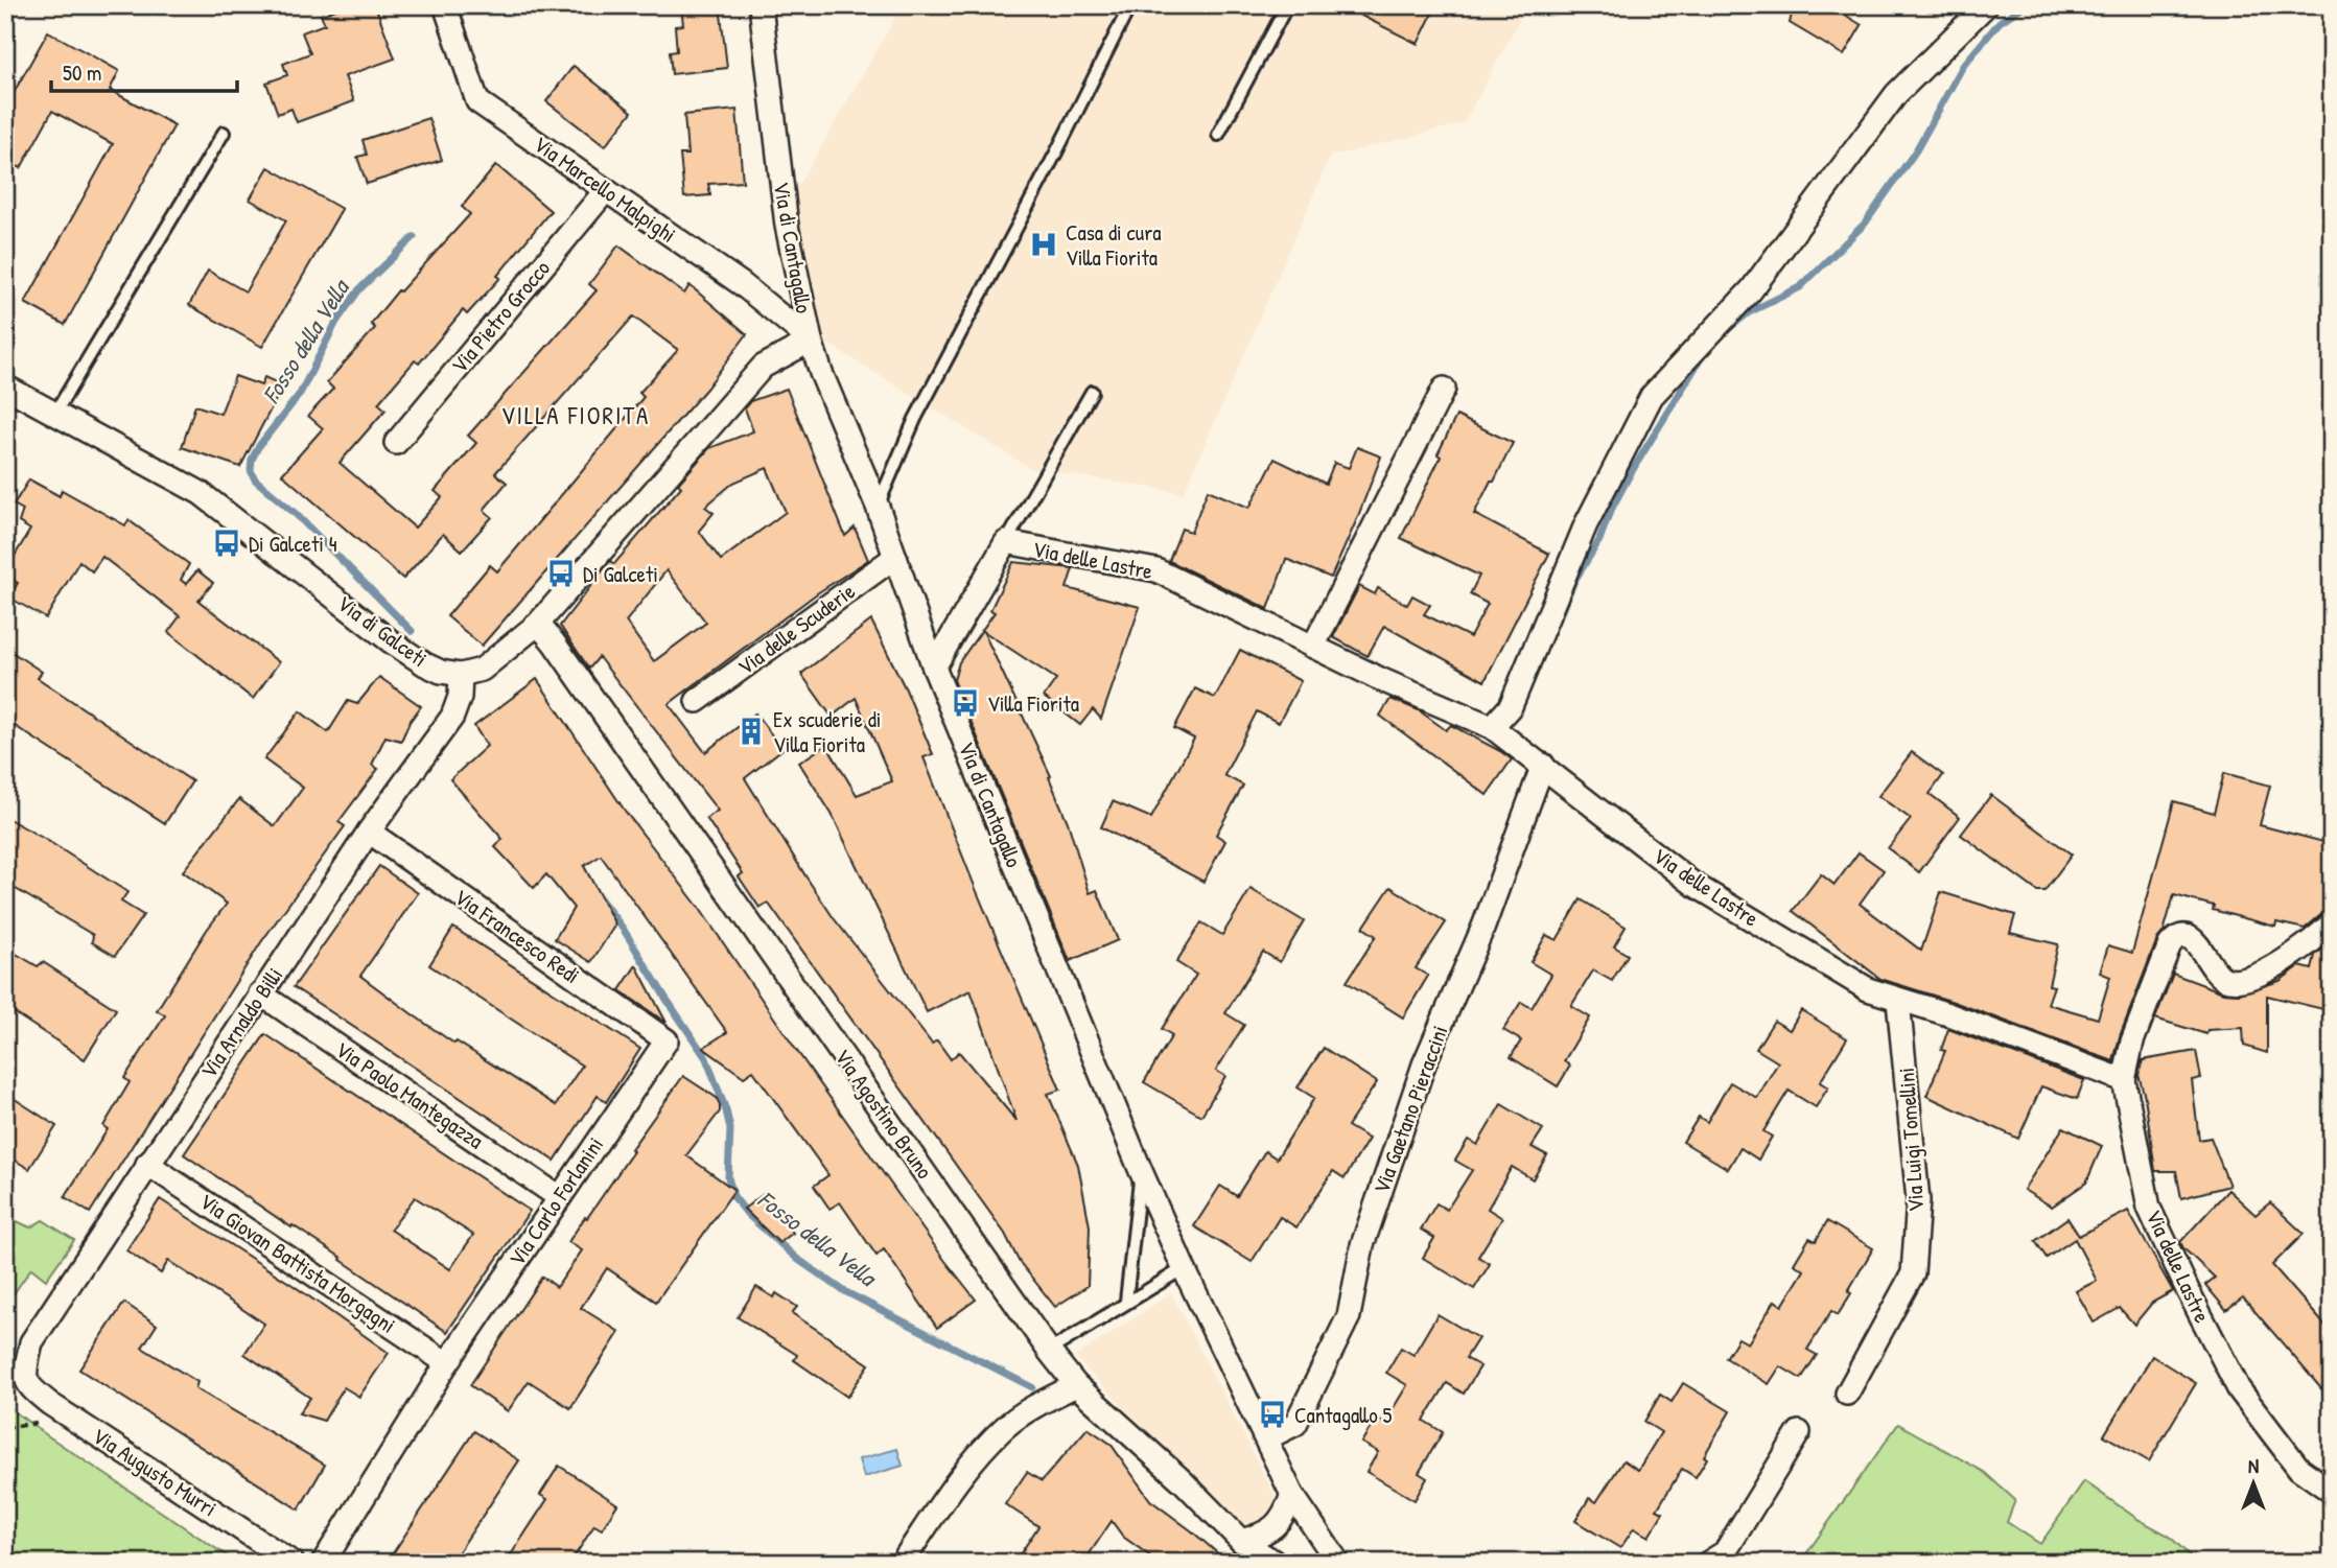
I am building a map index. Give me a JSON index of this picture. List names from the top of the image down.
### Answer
{
  "streets": {
    "street": [
      "Via Marcello Malpighi",
      "Via di Cantagallo",
      "Via Pietro Grocco",
      "Via delle Lastre",
      "Via delle Scuderie",
      "Via di Galceti",
      "Via Francesco Redi",
      "Via Arnaldo Billi",
      "Via Paolo Mantegazza",
      "Via Gaetano Pieraccini",
      "Via Agostino Bruno",
      "Via Luigi Tomellini",
      "Via Carlo Forlanini",
      "Via Giovan Battista Morgagni",
      "Via Augusto Murri"
    ]
  },
  "crossings": [
    ["Via Marcello Malpighi", "Via di Cantagallo"],
    ["Via Marcello Malpighi", "Via Pietro Grocco"],
    ["Via di Cantagallo", "Via delle Lastre"],
    ["Via di Cantagallo", "Via delle Scuderie"],
    ["Via di Cantagallo", "Via Gaetano Pieraccini"],
    ["Via delle Lastre", "Via Gaetano Pieraccini"],
    ["Via delle Lastre", "Via Luigi Tomellini"],
    ["Via di Galceti", "Via Arnaldo Billi"],
    ["Via Francesco Redi", "Via Arnaldo Billi"],
    ["Via Francesco Redi", "Via Carlo Forlanini"],
    ["Via Arnaldo Billi", "Via Paolo Mantegazza"],
    ["Via Arnaldo Billi", "Via Giovan Battista Morgagni"],
    ["Via Arnaldo Billi", "Via Augusto Murri"],
    ["Via Paolo Mantegazza", "Via Carlo Forlanini"],
    ["Via Carlo Forlanini", "Via Giovan Battista Morgagni"]
  ],
  "districts": ["VILLA FIORITA"],
  "water": ["Fosso della Vella"],
  "places": {
    "hospital": ["Casa di cura Villa Fiorita"],
    "bus stop": [
      "Di Galceti 4",
      "Di Galceti",
      "Villa Fiorita",
      "Cantagallo 5"
    ],
    "building": ["Ex scuderie di Villa Fiorita"]
  },
  "scale_bar": "50 m",
  "north": "top"
}
